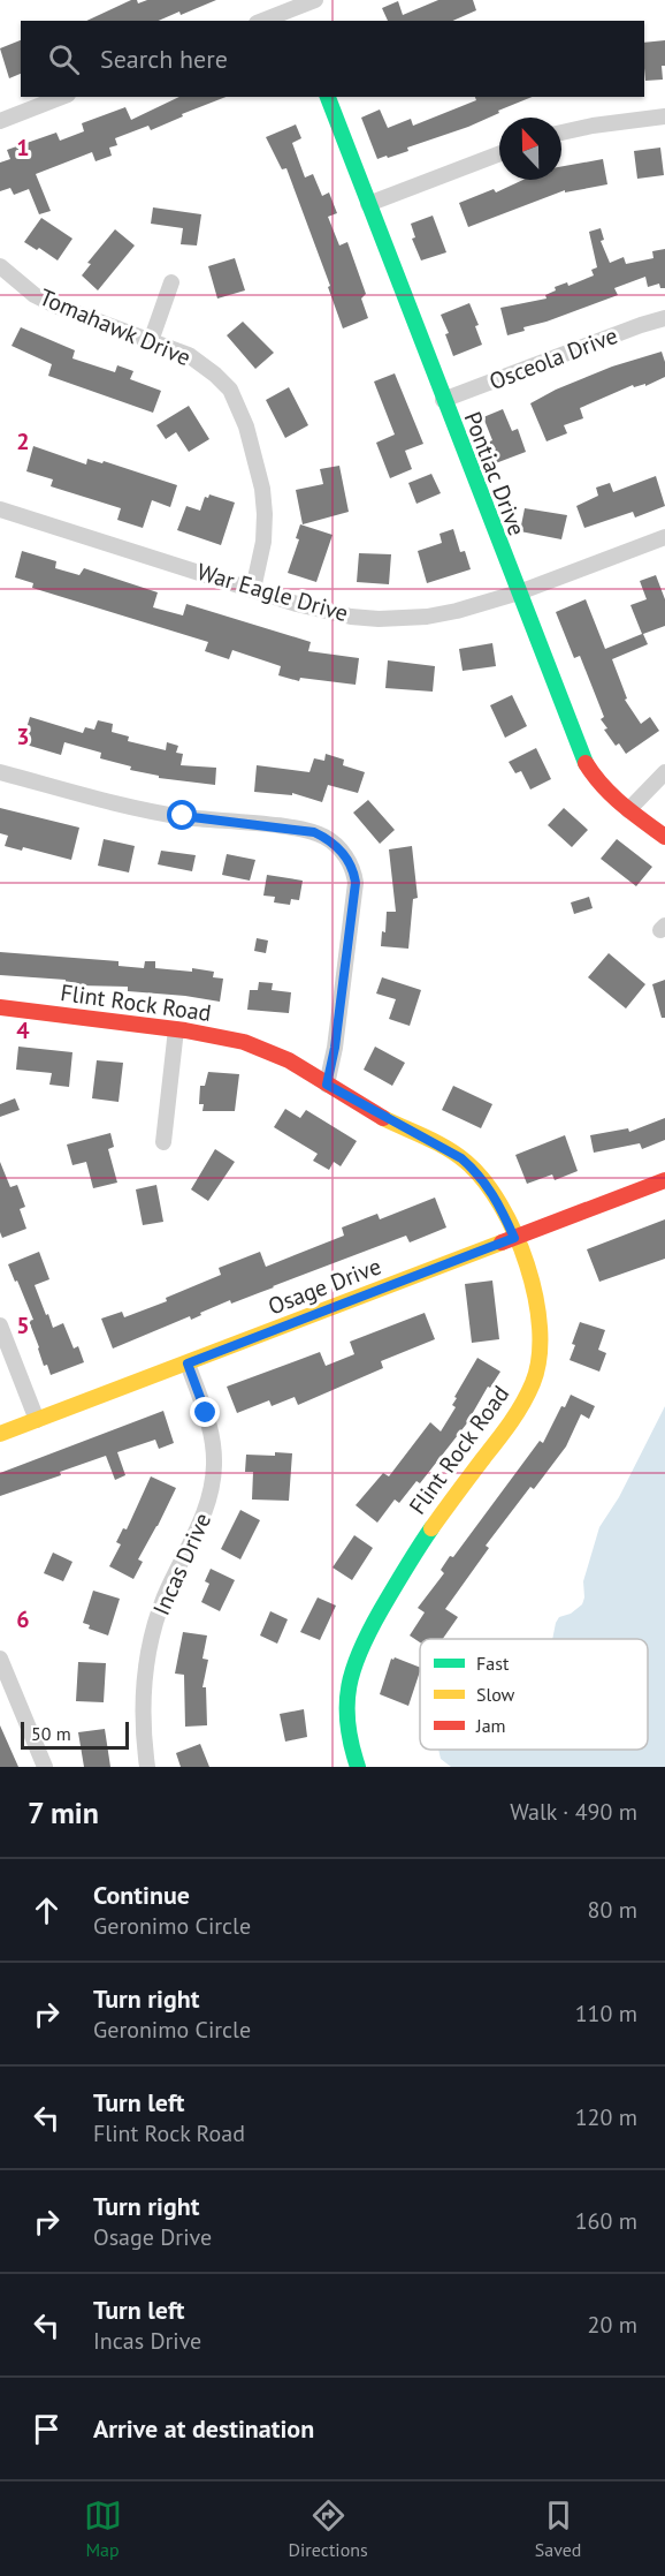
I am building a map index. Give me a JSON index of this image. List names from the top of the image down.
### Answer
{
  "streets": {
    "street": [
      "Tomahawk Drive",
      "Osceola Drive",
      "Pontiac Drive",
      "War Eagle Drive",
      "Flint Rock Road",
      "Osage Drive",
      "Incas Drive"
    ]
  },
  "crossings": [
    ["Tomahawk Drive", "War Eagle Drive"],
    ["Osceola Drive", "Pontiac Drive"],
    ["Pontiac Drive", "War Eagle Drive"],
    ["Flint Rock Road", "Osage Drive"],
    ["Osage Drive", "Incas Drive"]
  ],
  "legend": ["Fast", "Slow", "Jam"],
  "scale_bar": "50 m",
  "north": "top",
  "page": {
    "search": "Search here",
    "scale": "50 m",
    "heading": ["7 min", "Walk · 490 m"],
    "list": [
      ["Continue", "Geronimo Circle", "80 m"],
      ["Turn right", "Geronimo Circle", "110 m"],
      ["Turn left", "Flint Rock Road", "120 m"],
      ["Turn right", "Osage Drive", "160 m"],
      ["Turn left", "Incas Drive", "20 m"],
      "Arrive at destination"
    ],
    "nav": ["Map", "Directions", "Saved"]
  },
  "grid": {
    "rows": [
      "1",
      "2",
      "3",
      "4",
      "5",
      "6"
    ]
  }
}
